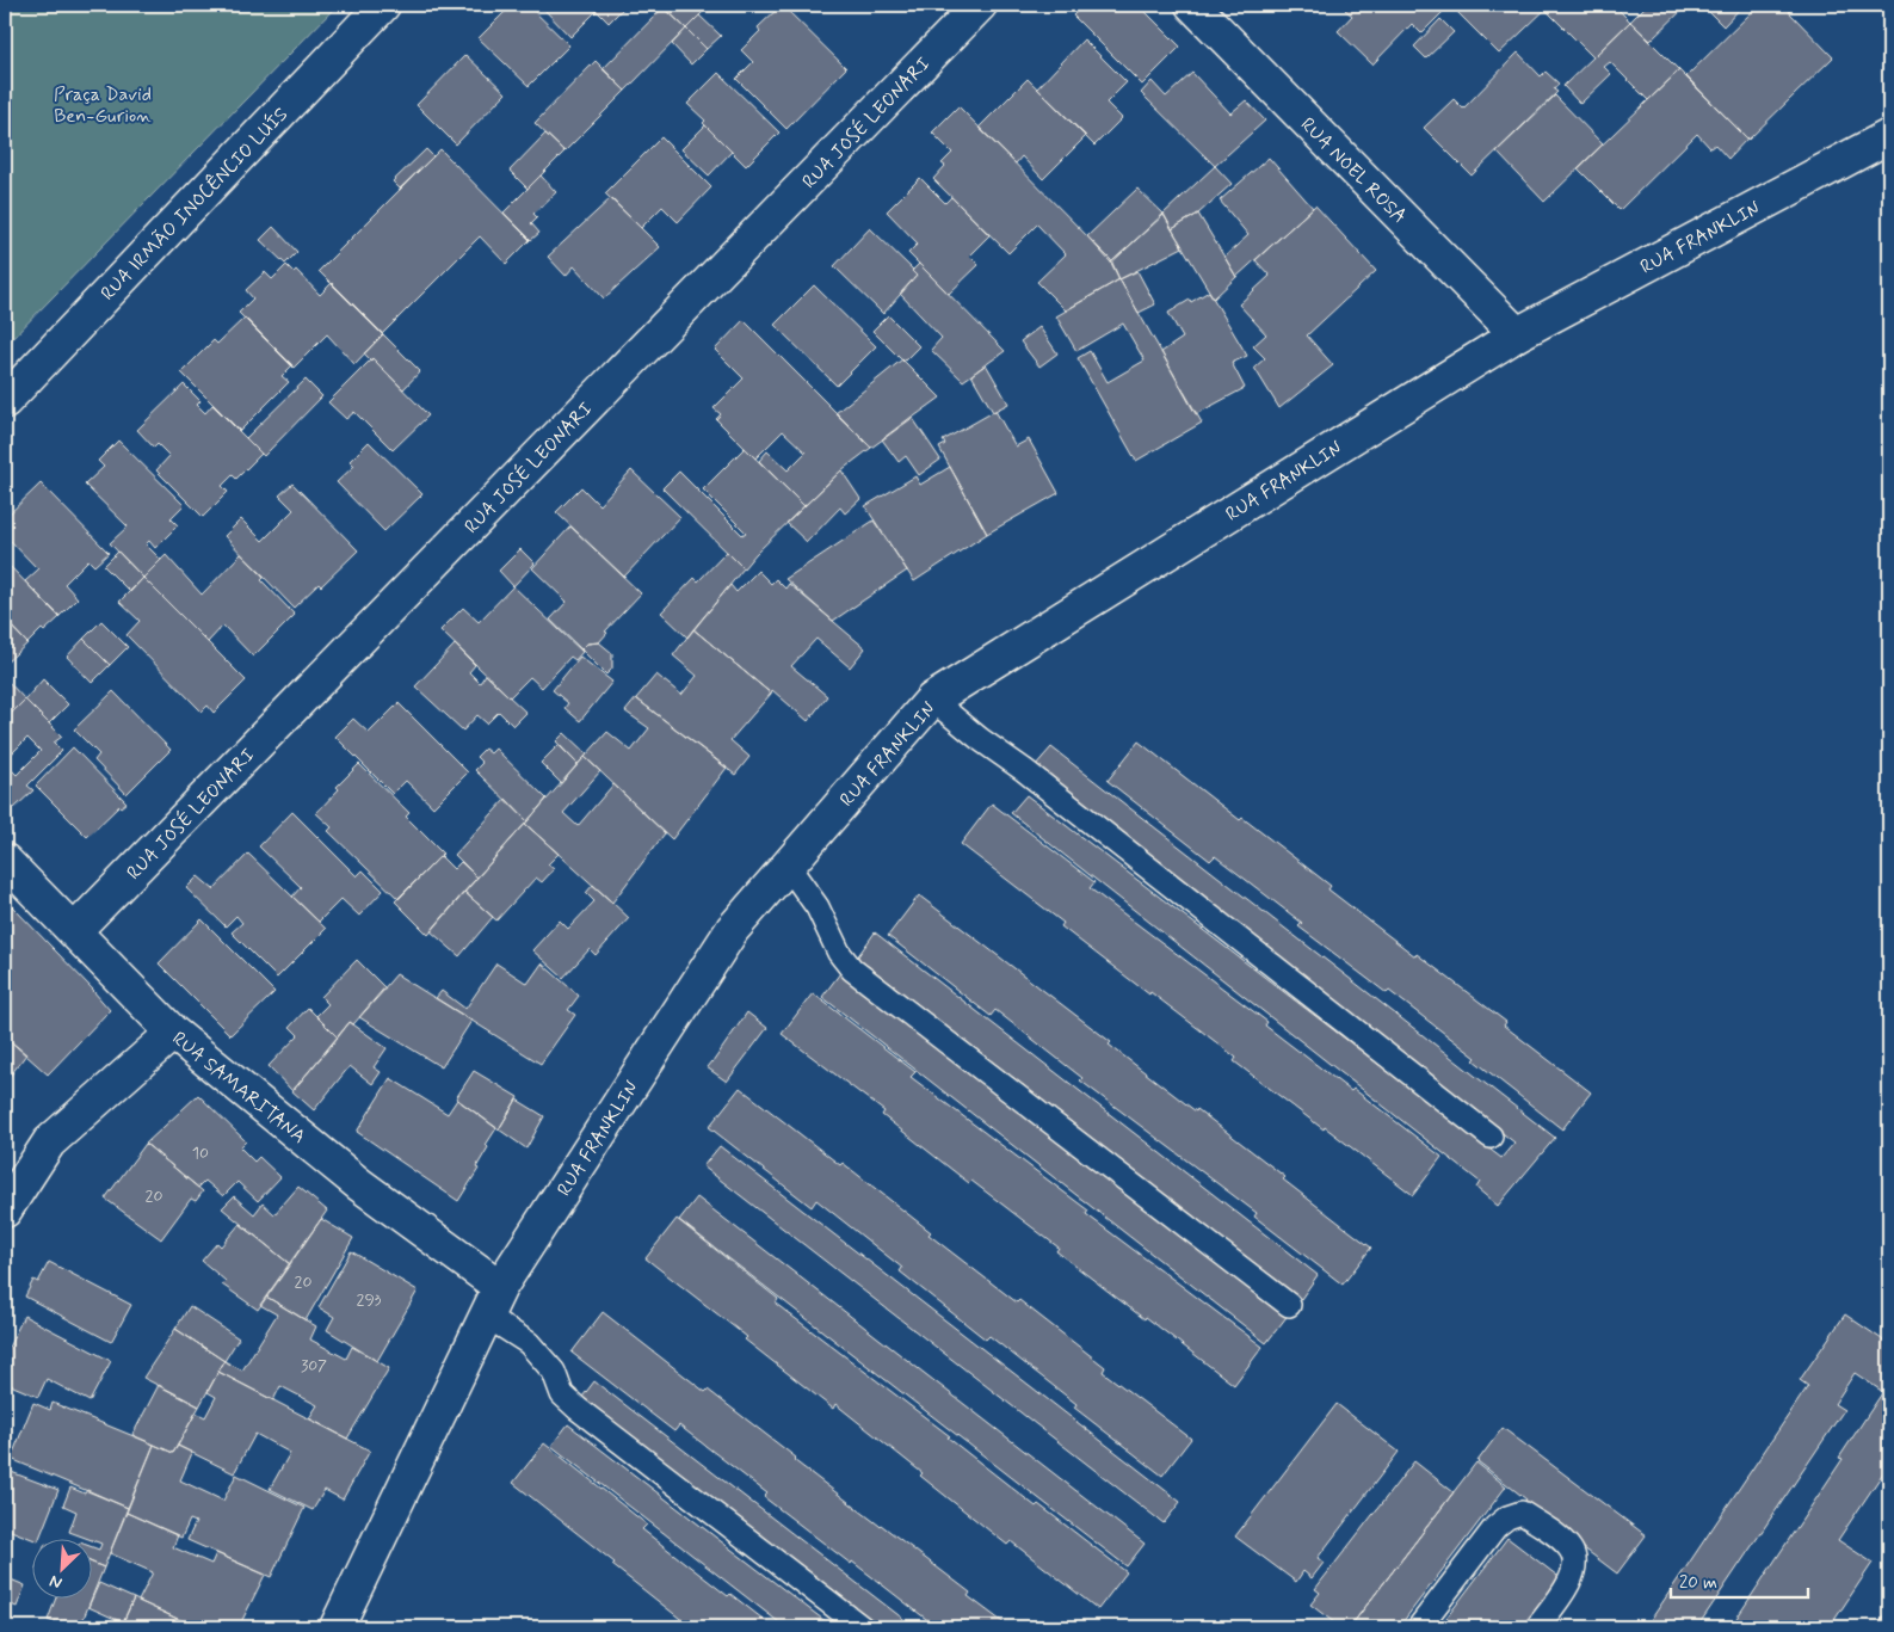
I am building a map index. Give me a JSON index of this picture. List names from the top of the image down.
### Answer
{
  "streets": {
    "street": [
      "RUA JOSÉ LEONARI",
      "RUA NOEL ROSA",
      "RUA IRMÃO INOCÊNCIO LUÍS",
      "RUA FRANKLIN",
      "RUA SAMARITANA"
    ]
  },
  "crossings": [
    ["RUA JOSÉ LEONARI", "RUA SAMARITANA"],
    ["RUA NOEL ROSA", "RUA FRANKLIN"],
    ["RUA FRANKLIN", "RUA SAMARITANA"]
  ],
  "parks": ["Praça David Ben-Gurion"],
  "house_numbers": [
    "10",
    "20",
    "20",
    "293",
    "307"
  ],
  "scale_bar": "20 m",
  "north": "bottom left"
}
